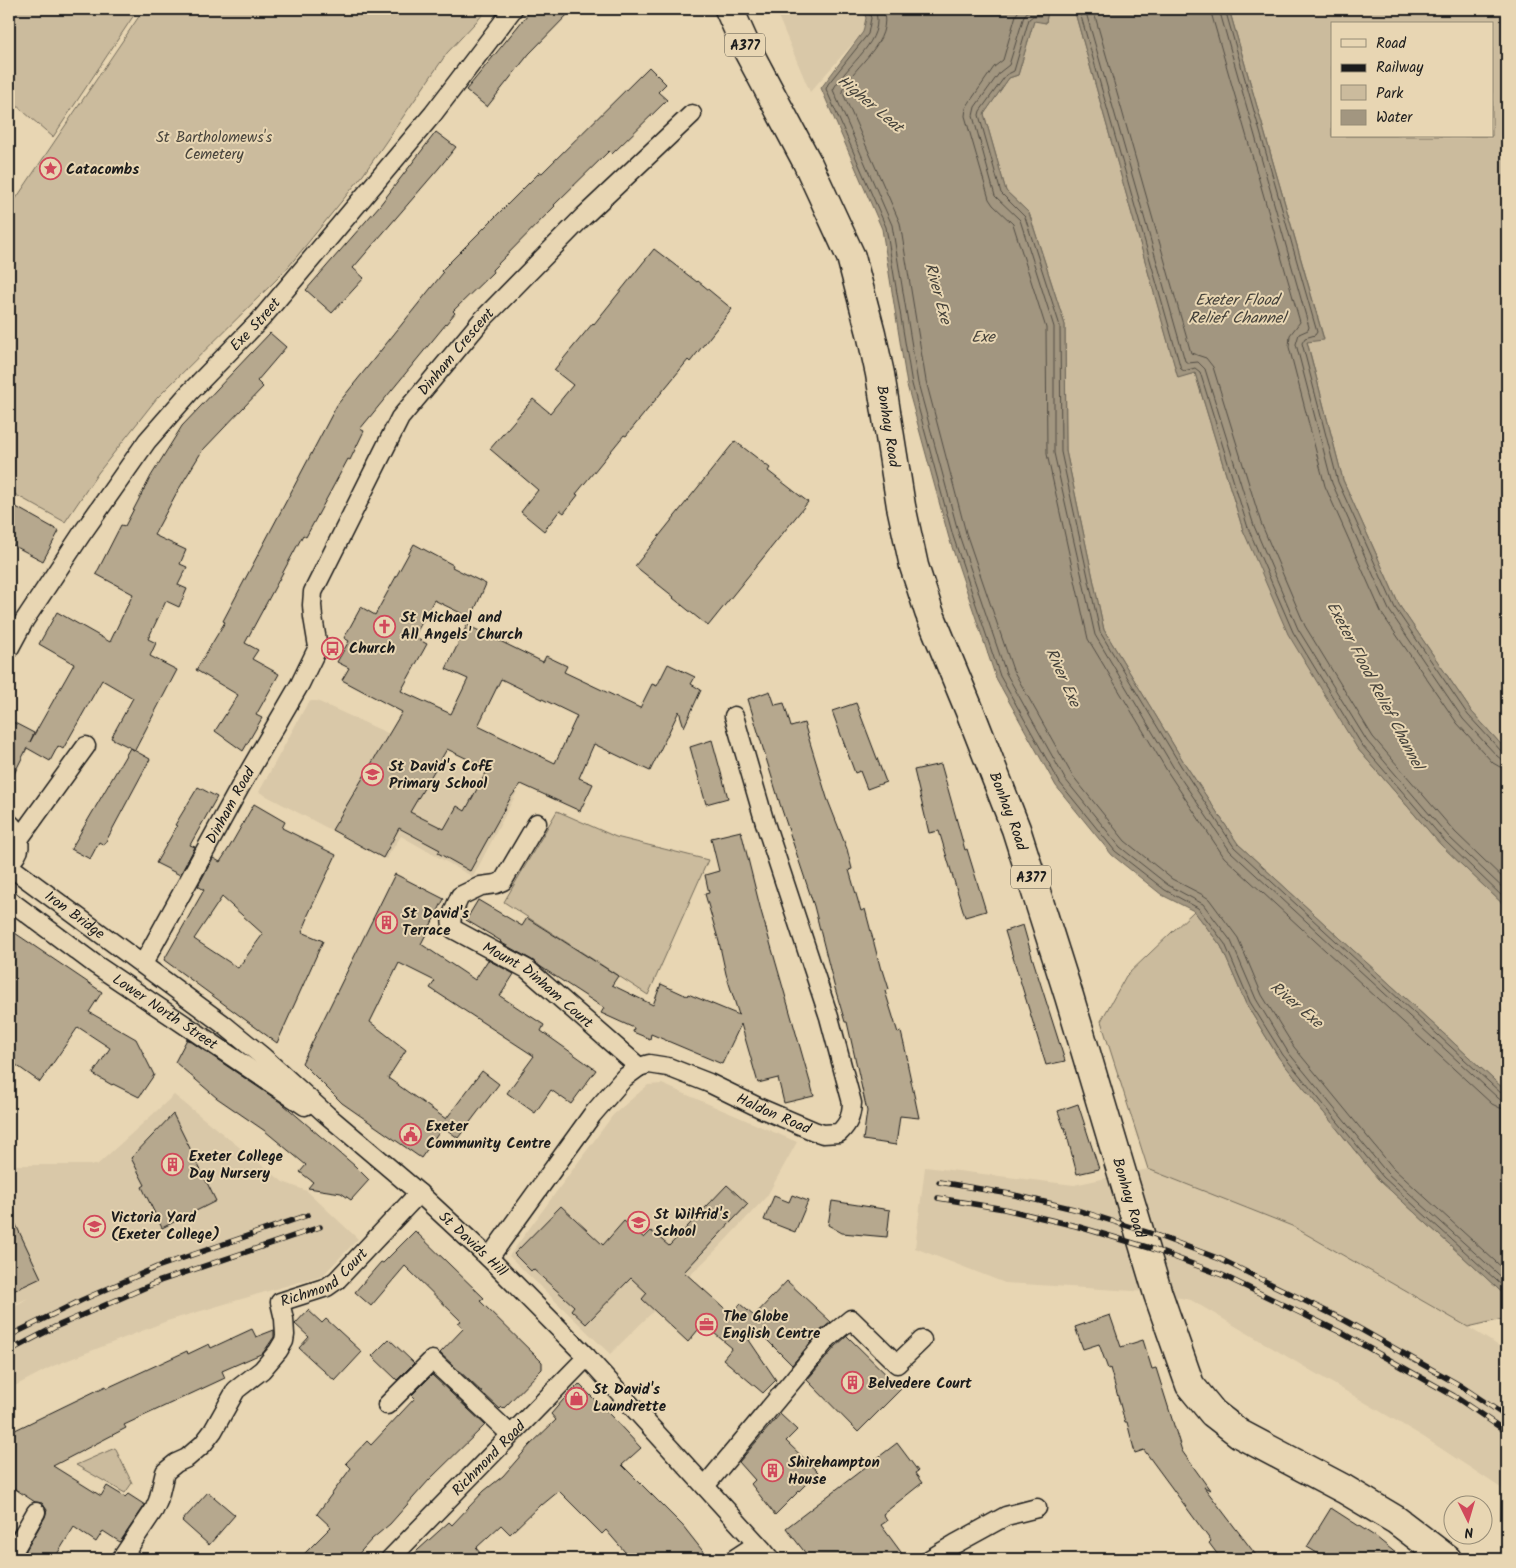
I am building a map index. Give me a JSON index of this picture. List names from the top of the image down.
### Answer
{
  "streets": {
    "highway": ["A377", "Bonhay Road"],
    "street": [
      "Exe Street",
      "Dinham Crescent",
      "Dinham Road",
      "Iron Bridge",
      "Mount Dinham Court",
      "Lower North Street",
      "Haldon Road",
      "St Davids Hill",
      "Richmond Court",
      "Richmond Road"
    ]
  },
  "crossings": [
    ["Dinham Crescent", "Dinham Road"],
    ["Dinham Road", "Iron Bridge"],
    ["Dinham Road", "St Davids Hill"],
    ["Iron Bridge", "St Davids Hill"],
    ["Mount Dinham Court", "Haldon Road"],
    ["Lower North Street", "St Davids Hill"],
    ["St Davids Hill", "Richmond Court"],
    ["St Davids Hill", "Richmond Road"]
  ],
  "water": [
    "Higher Leat",
    "River Exe",
    "Exeter Flood Relief Channel",
    "Exe"
  ],
  "parks": ["St Bartholomews's Cemetery"],
  "places": {
    "place": ["Catacombs"],
    "church": ["St Michael and All Angels' Church"],
    "bus stop": ["Church"],
    "school or university": ["St David's CofE Primary School", "St Wilfrid's School", "Victoria Yard (Exeter College)"],
    "building": [
      "St David's Terrace",
      "Exeter College Day Nursery",
      "Belvedere Court",
      "Shirehampton House"
    ],
    "public building": ["Exeter Community Centre"],
    "office": ["The Globe English Centre"],
    "shop": ["St David's Laundrette"]
  },
  "legend": [
    "Road",
    "Railway",
    "Park",
    "Water"
  ],
  "north": "bottom"
}
